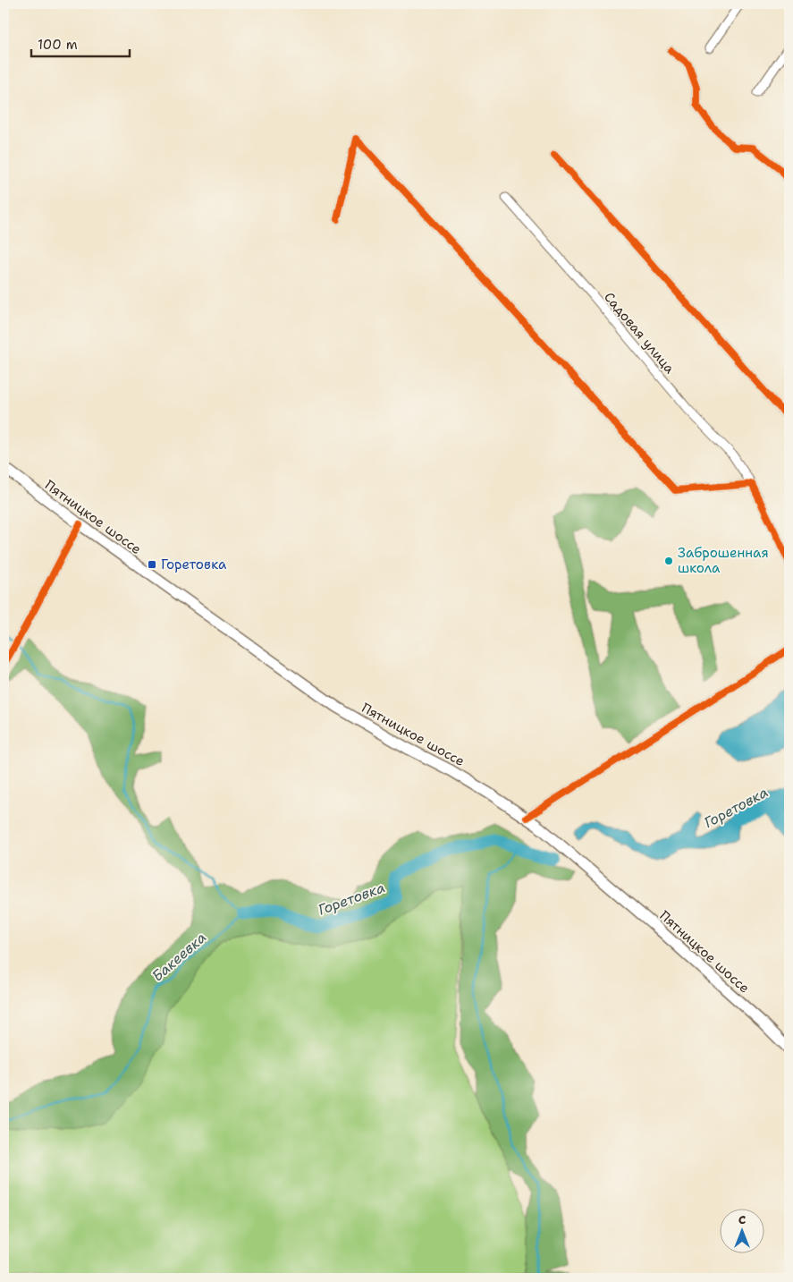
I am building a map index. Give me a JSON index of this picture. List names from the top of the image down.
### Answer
{
  "streets": {
    "main road": ["Пятницкое шоссе"],
    "street": ["Садовая улица"]
  },
  "water": ["Горетовка", "Бакеевка"],
  "places": {
    "other": ["Заброшенная школа"],
    "transit": ["Горетовка"]
  },
  "scale_bar": "100 m",
  "north": "top"
}
